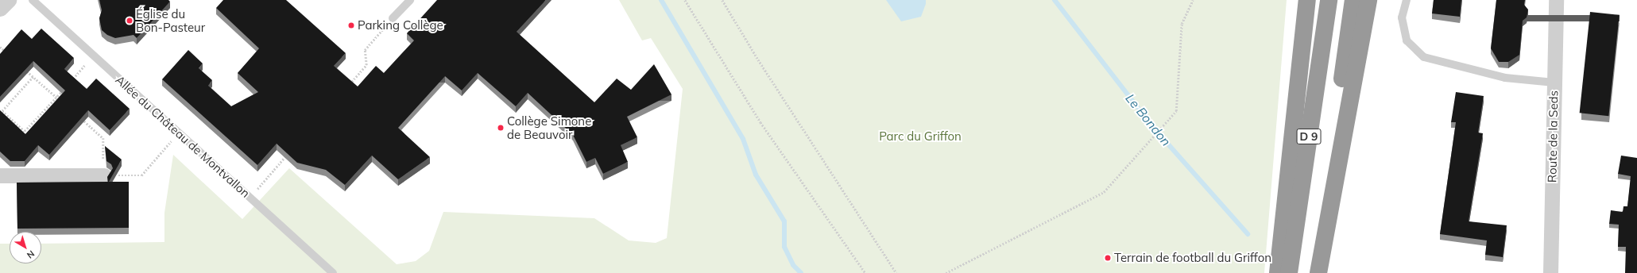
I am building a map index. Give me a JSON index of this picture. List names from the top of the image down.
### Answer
{
  "streets": {
    "highway": ["D 9"],
    "street": ["Route de la Seds"],
    "lane": ["Allée du Château de Montvallon"]
  },
  "water": ["Le Bondon"],
  "parks": ["Parc du Griffon"],
  "places": [
    "Église du Bon-Pasteur",
    "Parking Collège",
    "Collège Simone de Beauvoir",
    "Terrain de football du Griffon"
  ],
  "north": "bottom right"
}
